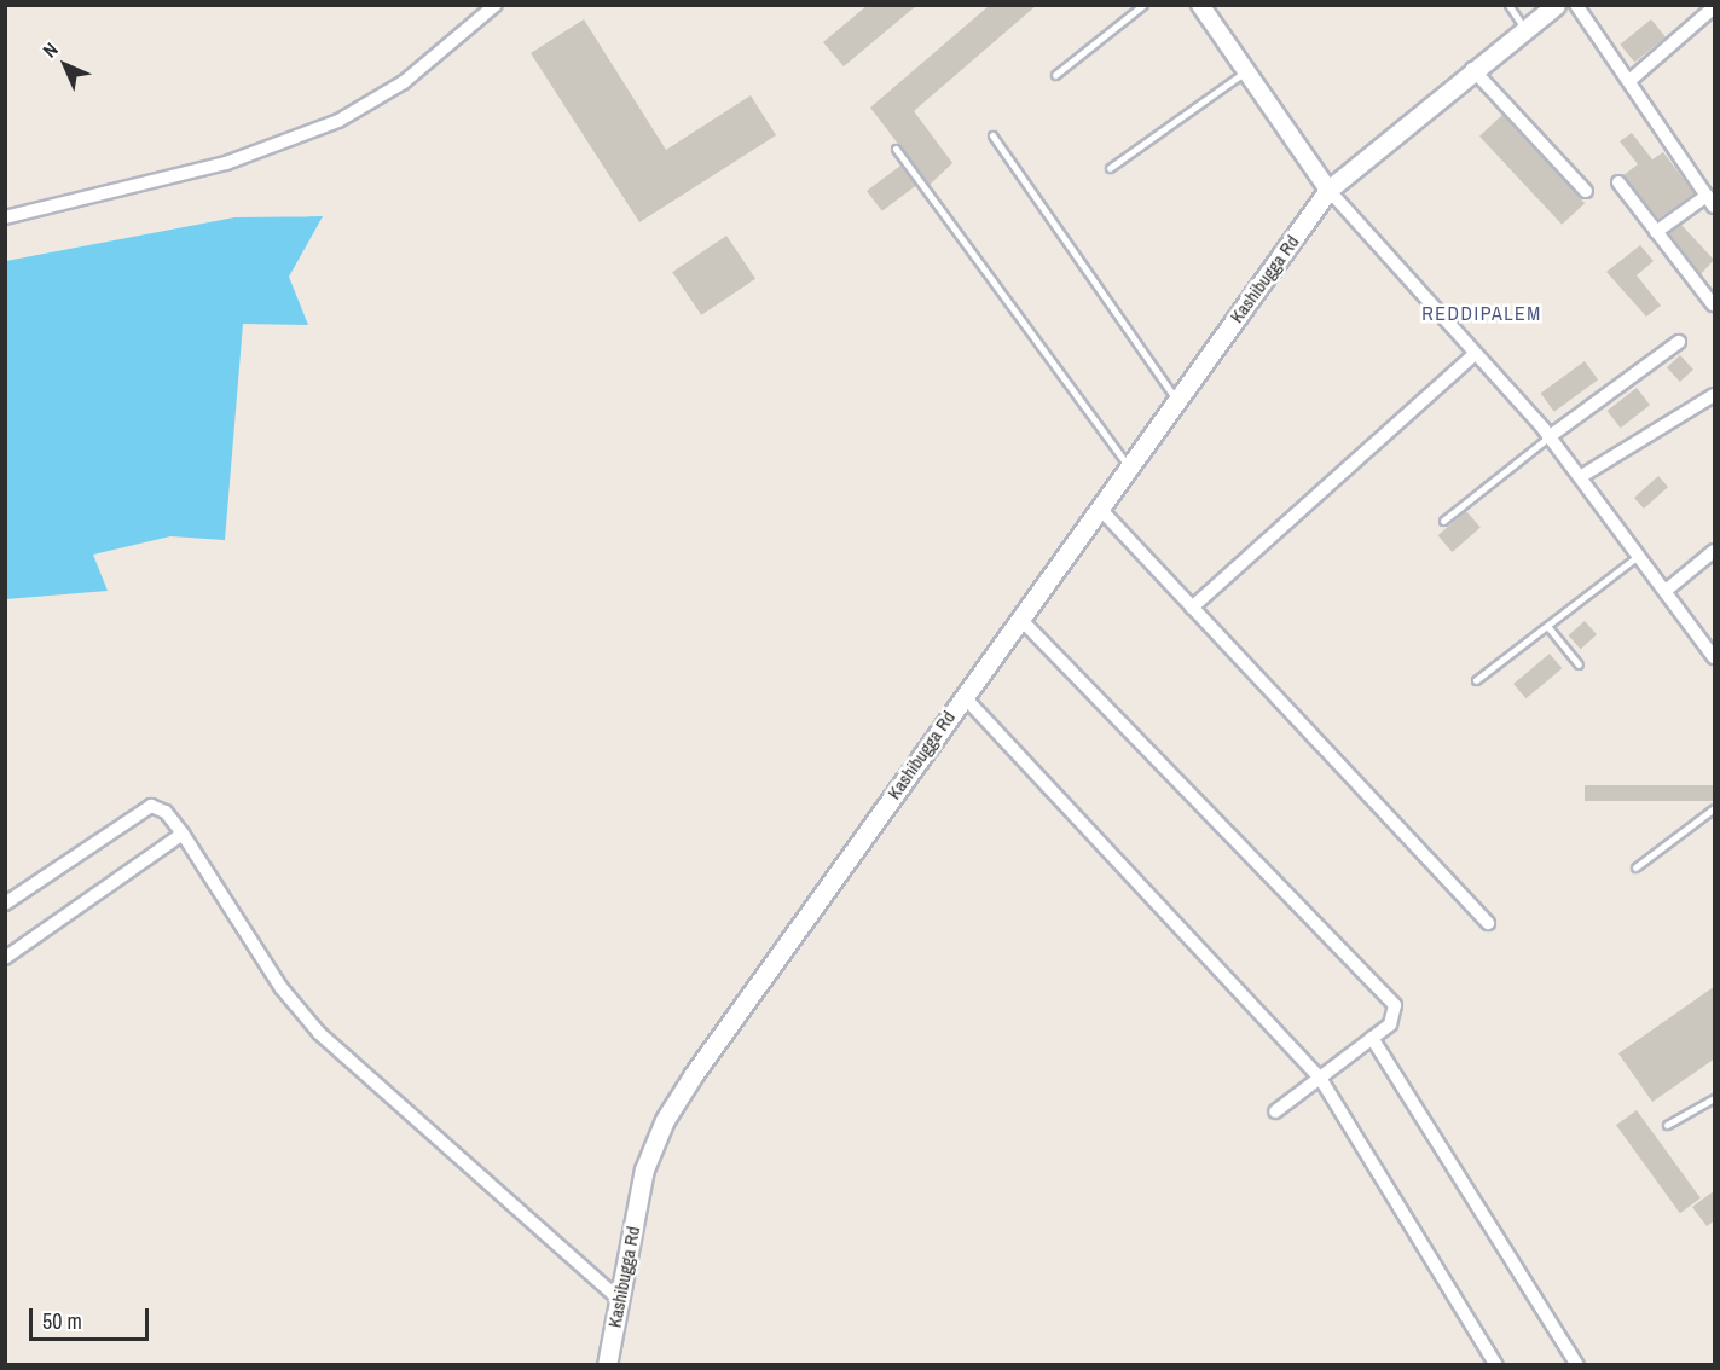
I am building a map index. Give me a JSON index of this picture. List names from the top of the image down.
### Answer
{
  "streets": {
    "main road": ["Kashibugga Rd"]
  },
  "districts": ["REDDIPALEM"],
  "scale_bar": "50 m",
  "north": "top left"
}
